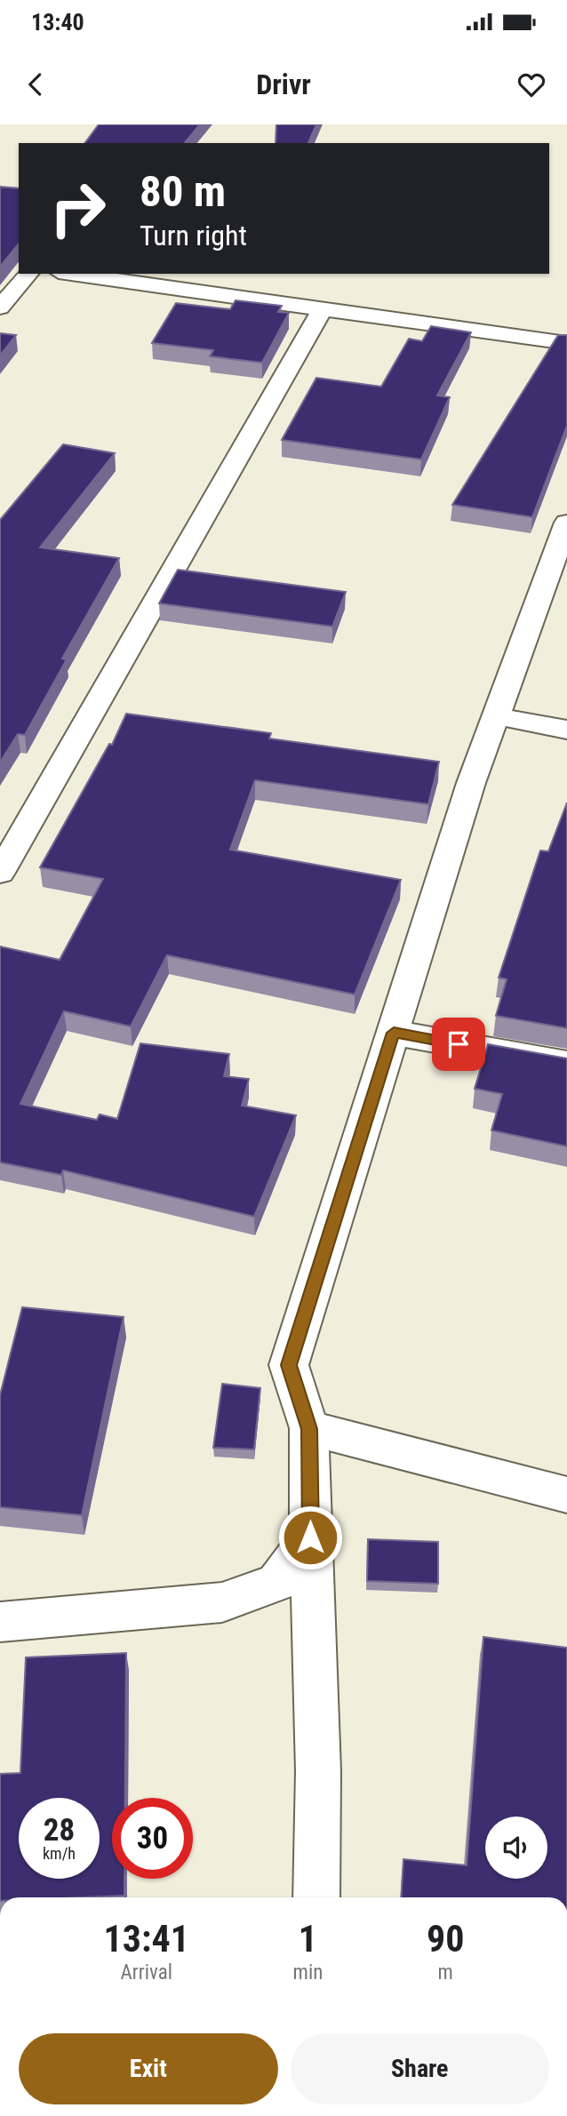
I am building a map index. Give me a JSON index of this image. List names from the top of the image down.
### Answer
{
  "page": {
    "status": "13:40",
    "header": "Drivr",
    "turn": ["80 m", "Turn right"],
    "speed": "28 km/h",
    "limit": "30",
    "eta": [
      "13:41",
      "Arrival",
      "1",
      "min",
      "90",
      "m"
    ],
    "buttons": ["Exit", "Share"]
  }
}
